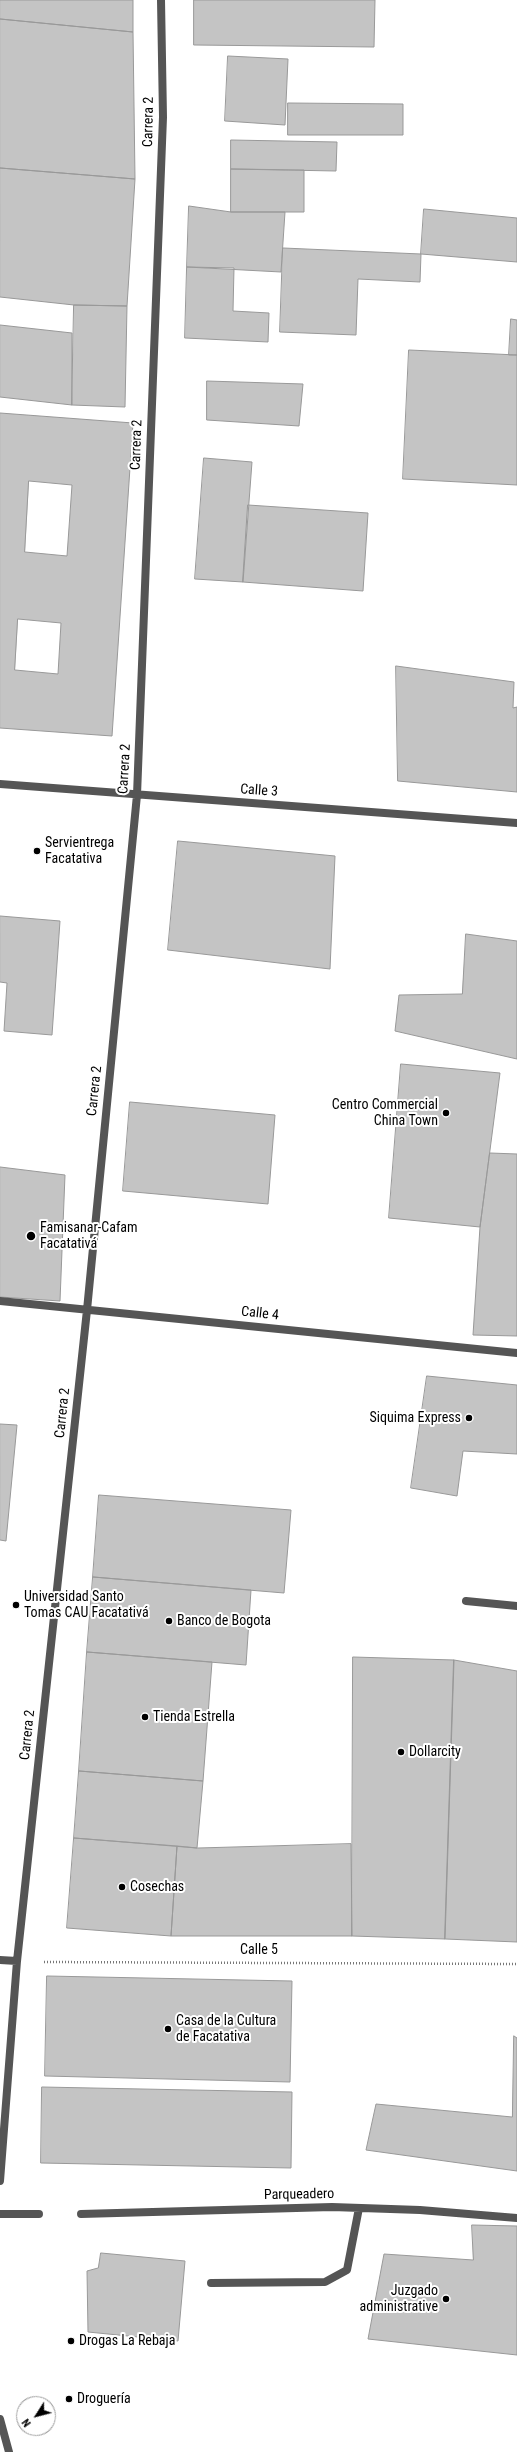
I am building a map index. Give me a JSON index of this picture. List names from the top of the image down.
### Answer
{
  "streets": {
    "street": [
      "Carrera 2",
      "Calle 3",
      "Calle 4",
      "Parqueadero"
    ],
    "path": ["Calle 5"]
  },
  "crossings": [
    ["Carrera 2", "Calle 3"],
    ["Carrera 2", "Calle 4"],
    ["Carrera 2", "Calle 5"]
  ],
  "places": [
    "Servientrega Facatativa",
    "Centro Commercial China Town",
    "Famisanar-Cafam Facatativá",
    "Siquima Express",
    "Universidad Santo Tomas CAU Facatativá",
    "Banco de Bogota",
    "Tienda Estrella",
    "Dollarcity",
    "Cosechas",
    "Casa de la Cultura de Facatativa",
    "Juzgado administrative",
    "Drogas La Rebaja",
    "Droguería"
  ],
  "north": "bottom left"
}
